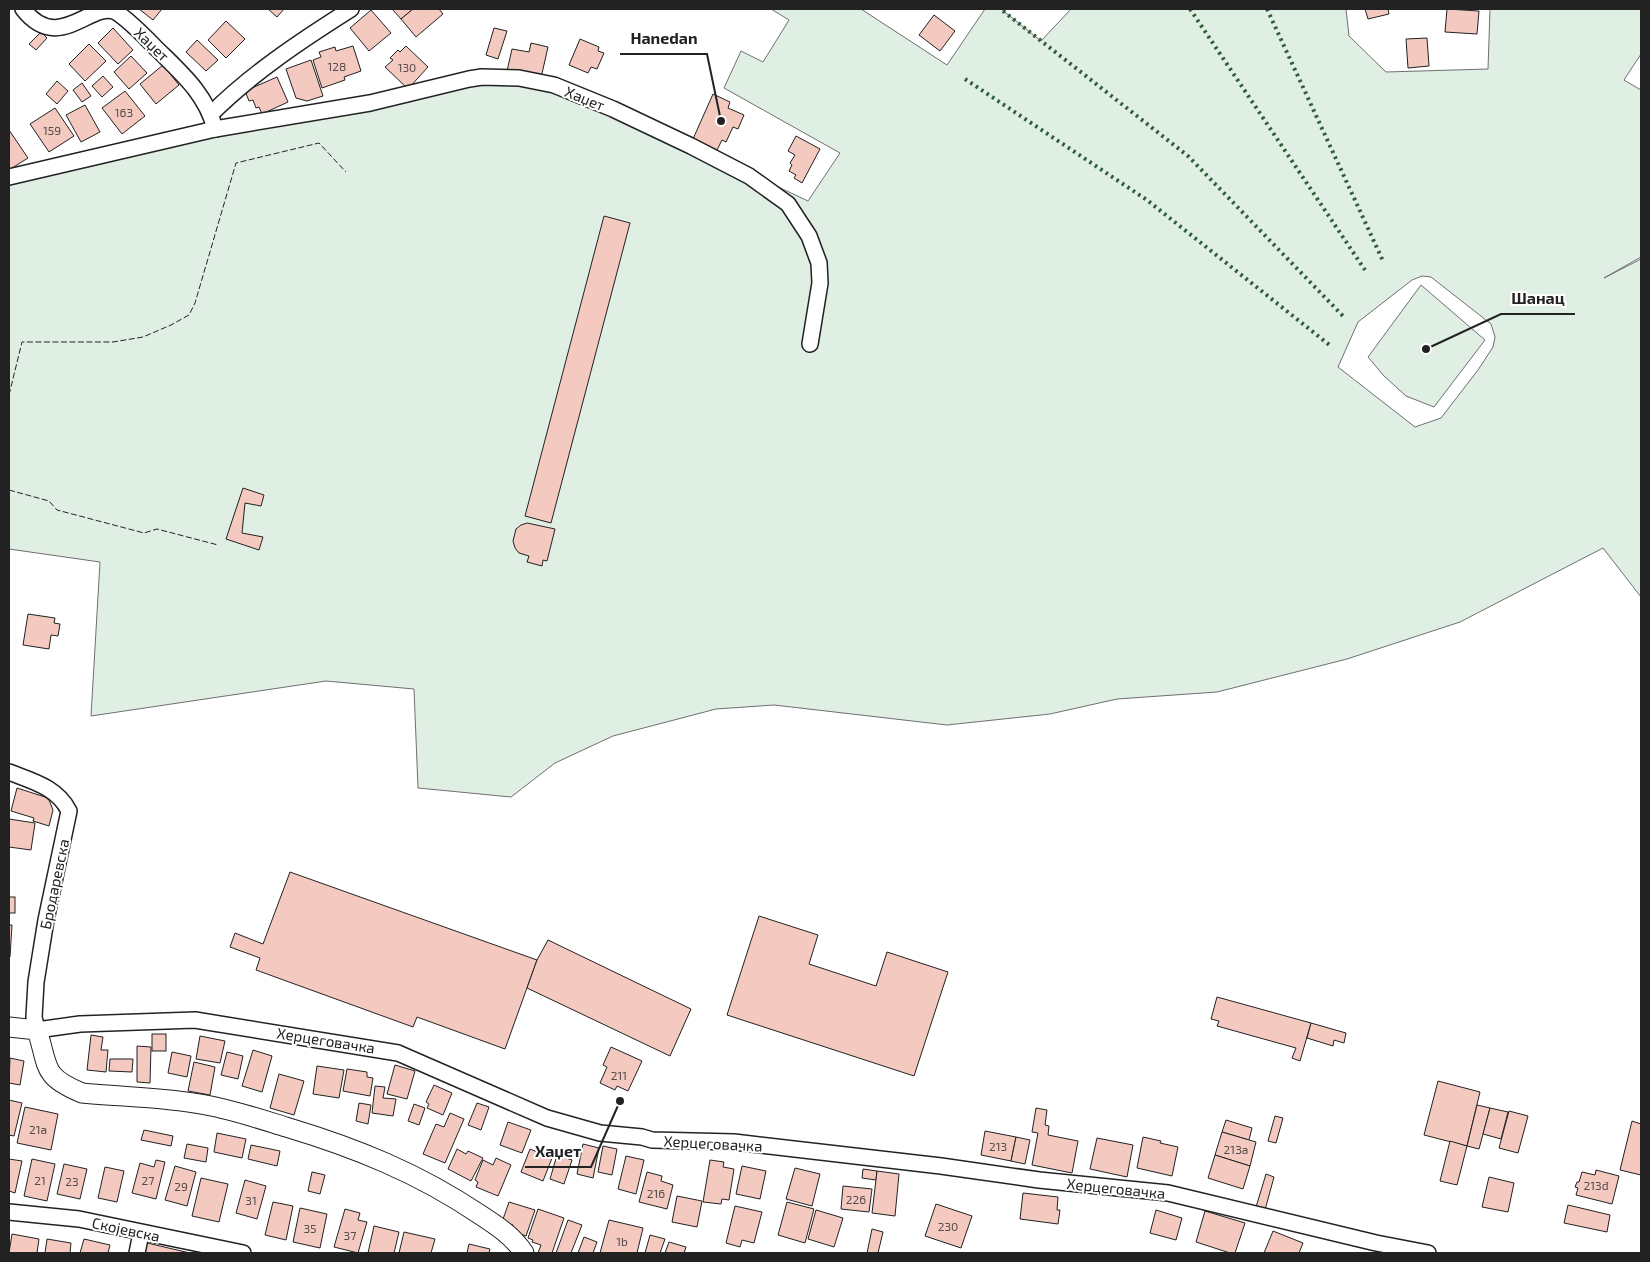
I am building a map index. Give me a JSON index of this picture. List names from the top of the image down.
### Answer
{
  "streets": {
    "street": [
      "Хаџет",
      "Бродаревска",
      "Херцеговачка",
      "Скојевска"
    ]
  },
  "crossings": [
    ["Бродаревска", "Херцеговачка"]
  ],
  "places": ["Hanedan", "Шанац", "Хаџет"],
  "house_numbers": [
    "128",
    "130",
    "163",
    "159",
    "211",
    "21a",
    "213",
    "213a",
    "21",
    "27",
    "23",
    "213đ",
    "29",
    "216",
    "226",
    "31",
    "230",
    "35",
    "37",
    "1b"
  ]
}
